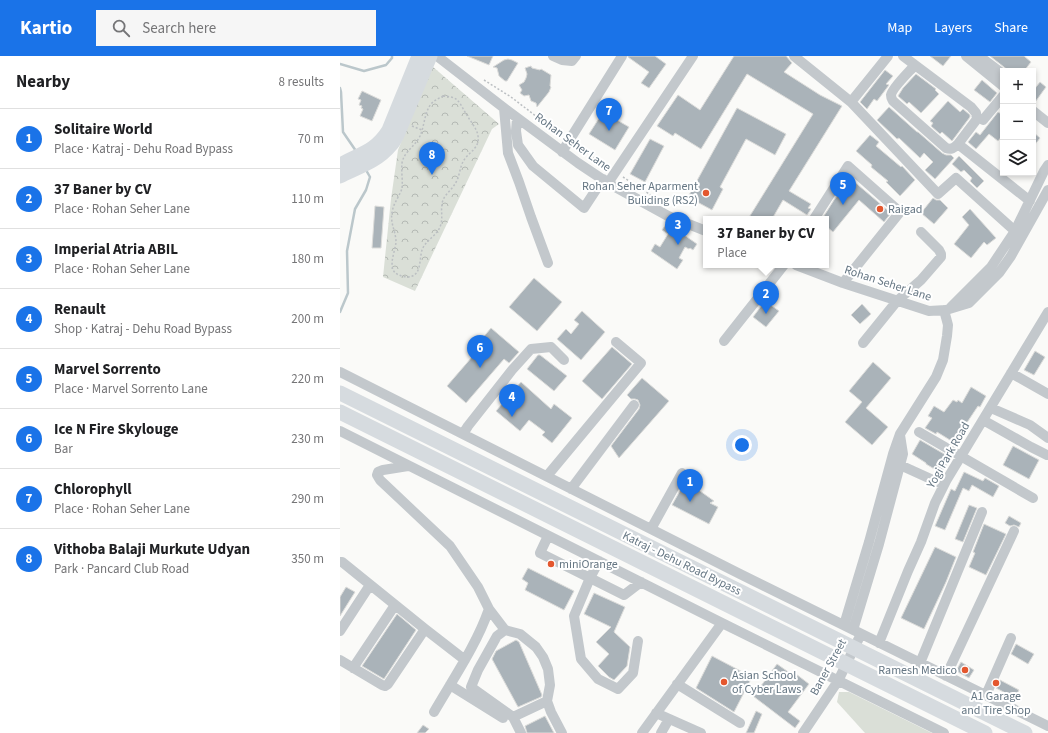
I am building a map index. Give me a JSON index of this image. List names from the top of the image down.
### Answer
{
  "streets": {
    "highway": ["Katraj - Dehu Road Bypass"],
    "street": ["Rohan Seher Lane", "Yogi Park Road", "Baner Street"]
  },
  "places": [
    "Rohan Seher Aparment Buliding (RS2)",
    "Raigad",
    "miniOrange",
    "Ramesh Medico",
    "Asian School of Cyber Laws",
    "A1 Garage and Tire Shop"
  ],
  "page": {
    "header": "Kartio",
    "search": "Search here",
    "nav": ["Map", "Layers", "Share"],
    "heading": ["Nearby", "8 results"],
    "map_buttons": ["+", "−"],
    "pins": [
      "7",
      "8",
      "5",
      "3",
      "2",
      "6",
      "4",
      "1"
    ],
    "list": [
      {
        "mark": "1",
        "name": "Solitaire World",
        "note": "Place · Katraj - Dehu Road Bypass",
        "value": "70 m"
      },
      {
        "mark": "2",
        "name": "37 Baner by CV",
        "note": "Place · Rohan Seher Lane",
        "value": "110 m"
      },
      {
        "mark": "3",
        "name": "Imperial Atria ABIL",
        "note": "Place · Rohan Seher Lane",
        "value": "180 m"
      },
      {
        "mark": "4",
        "name": "Renault",
        "note": "Shop · Katraj - Dehu Road Bypass",
        "value": "200 m"
      },
      {
        "mark": "5",
        "name": "Marvel Sorrento",
        "note": "Place · Marvel Sorrento Lane",
        "value": "220 m"
      },
      {
        "mark": "6",
        "name": "Ice N Fire Skylouge",
        "note": "Bar",
        "value": "230 m"
      },
      {
        "mark": "7",
        "name": "Chlorophyll",
        "note": "Place · Rohan Seher Lane",
        "value": "290 m"
      },
      {
        "mark": "8",
        "name": "Vithoba Balaji Murkute Udyan",
        "note": "Park · Pancard Club Road",
        "value": "350 m"
      }
    ],
    "popup": ["37 Baner by CV", "Place"]
  }
}
